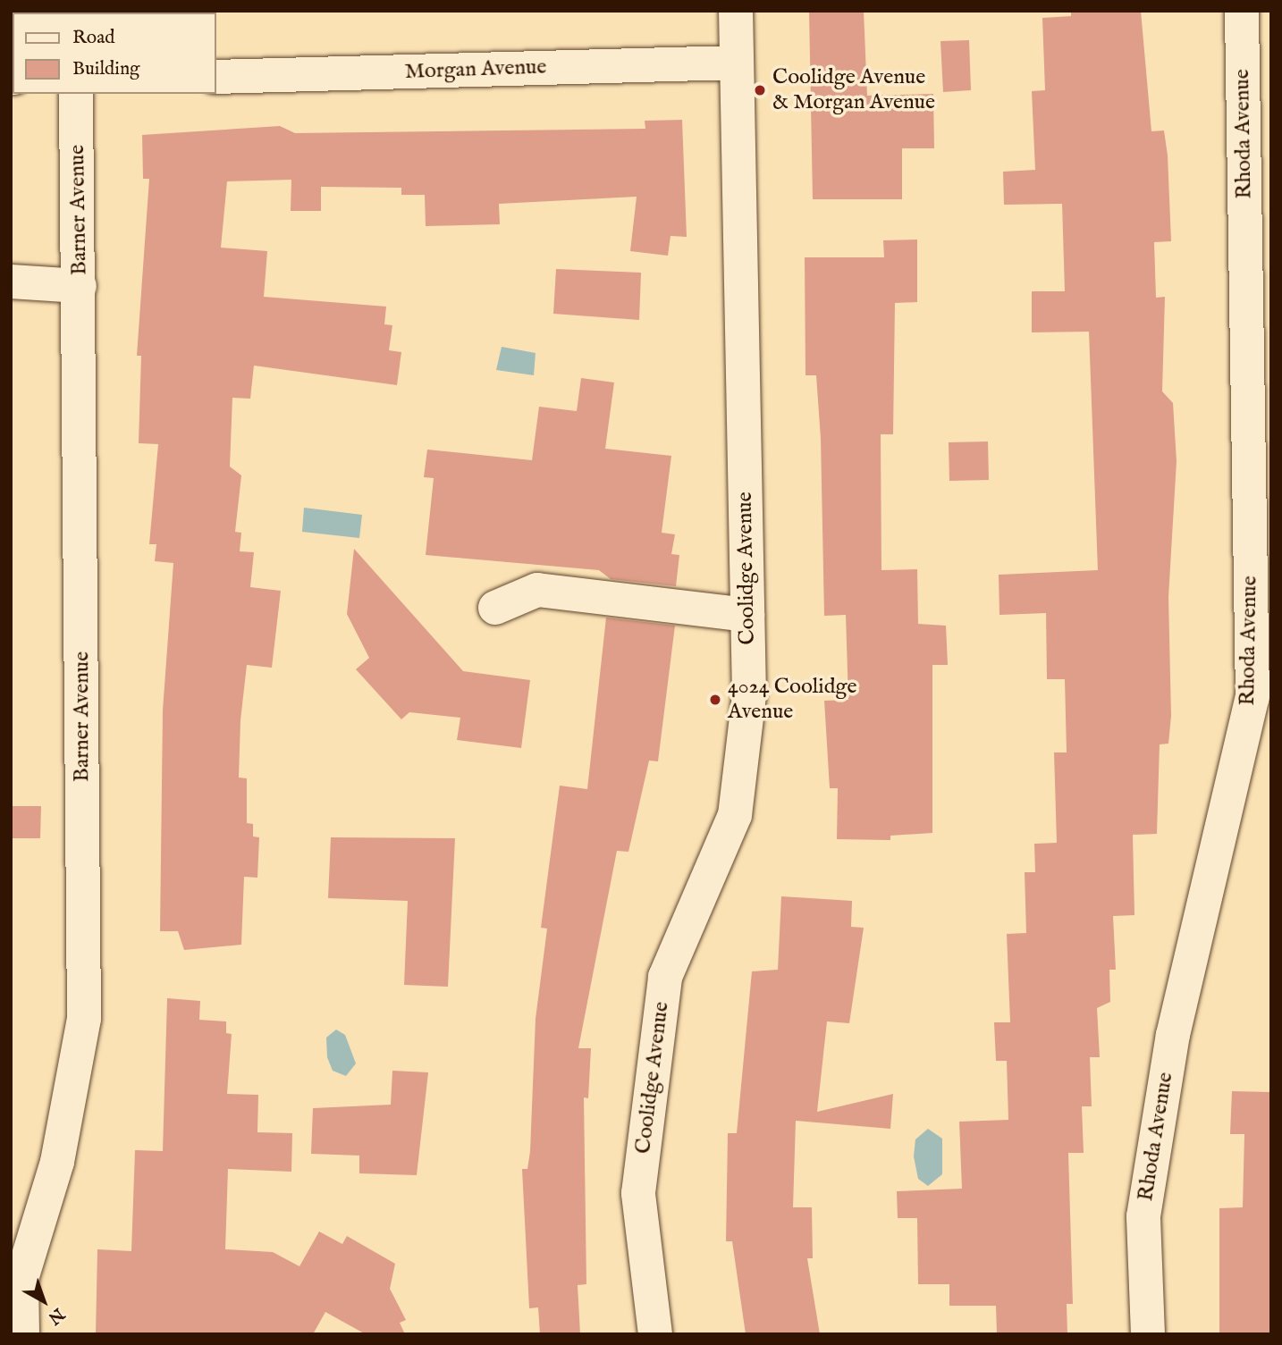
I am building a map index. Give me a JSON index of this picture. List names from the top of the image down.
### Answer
{
  "streets": {
    "street": [
      "Morgan Avenue",
      "Rhoda Avenue",
      "Barner Avenue",
      "Coolidge Avenue"
    ]
  },
  "crossings": [
    ["Morgan Avenue", "Coolidge Avenue"]
  ],
  "places": ["Coolidge Avenue & Morgan Avenue", "4024 Coolidge Avenue"],
  "legend": ["Road", "Building"],
  "north": "bottom right"
}
